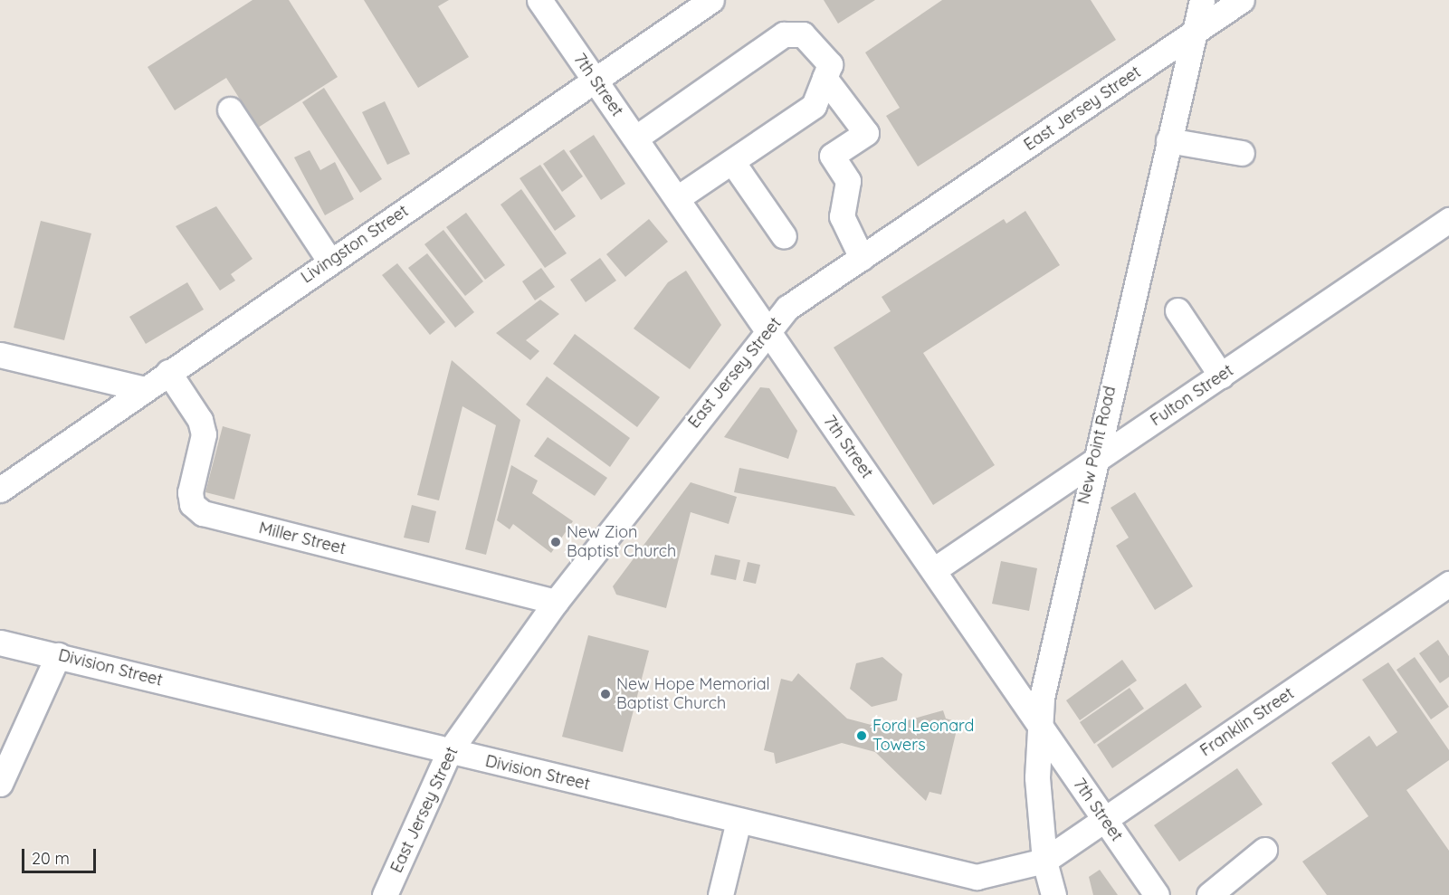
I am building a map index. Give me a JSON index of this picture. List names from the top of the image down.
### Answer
{
  "streets": {
    "street": [
      "7th Street",
      "East Jersey Street",
      "Livingston Street",
      "Fulton Street",
      "New Point Road",
      "Miller Street",
      "Division Street",
      "Franklin Street"
    ]
  },
  "crossings": [
    ["7th Street", "East Jersey Street"],
    ["7th Street", "Livingston Street"],
    ["7th Street", "Fulton Street"],
    ["7th Street", "New Point Road"],
    ["7th Street", "Franklin Street"],
    ["East Jersey Street", "New Point Road"],
    ["East Jersey Street", "Miller Street"],
    ["East Jersey Street", "Division Street"],
    ["Livingston Street", "Miller Street"],
    ["Fulton Street", "New Point Road"],
    ["New Point Road", "Division Street"],
    ["New Point Road", "Franklin Street"],
    ["Division Street", "Franklin Street"]
  ],
  "places": ["New Zion Baptist Church", "New Hope Memorial Baptist Church", "Ford Leonard Towers"],
  "scale_bar": "20 m"
}
